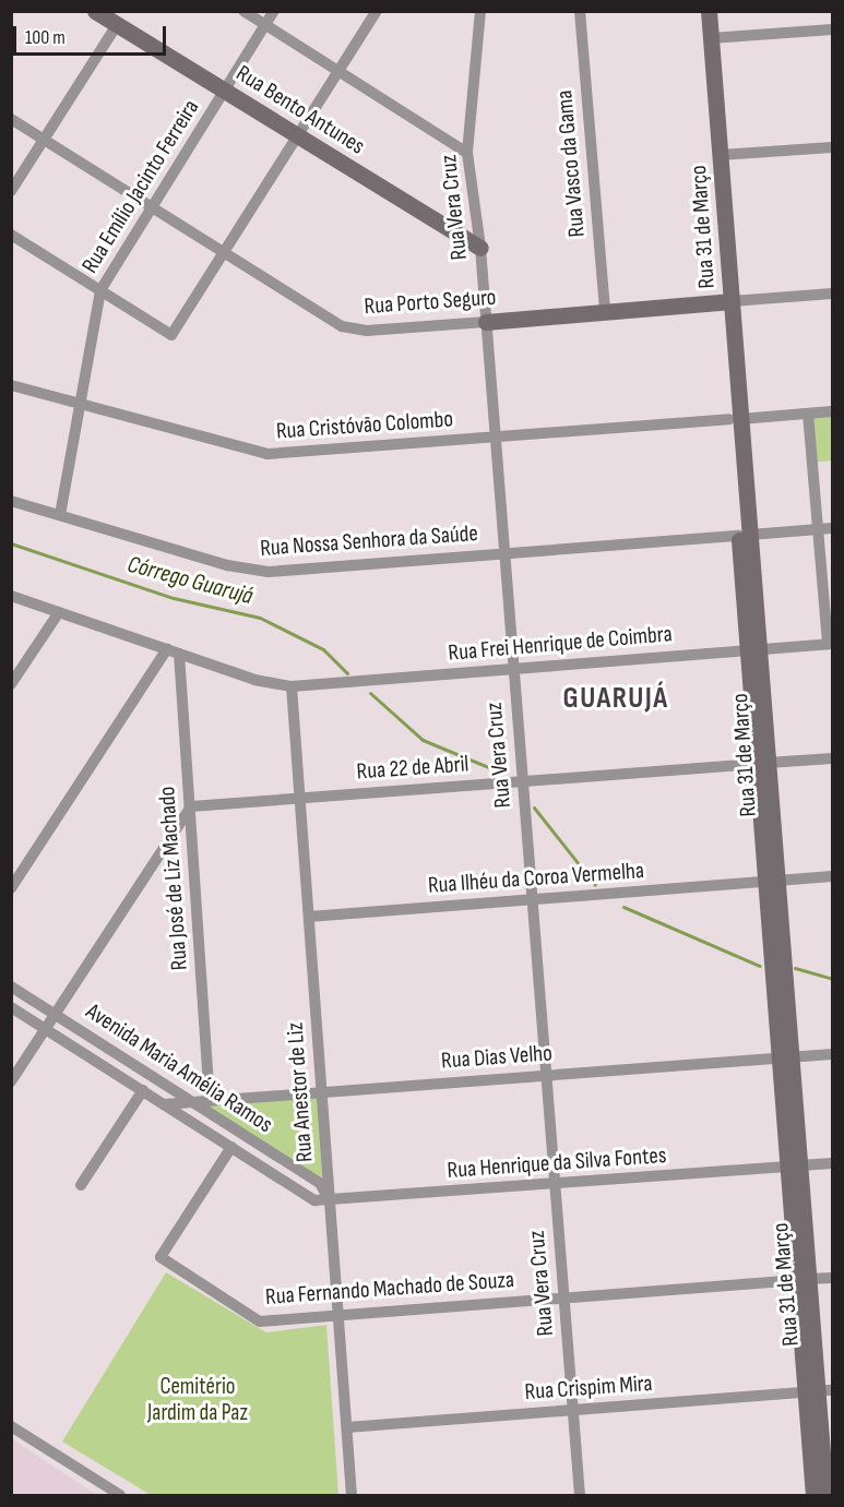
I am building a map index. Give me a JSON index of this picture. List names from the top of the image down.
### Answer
{
  "streets": {
    "main road": ["Rua Bento Antunes", "Rua 31 de Março", "Rua Porto Seguro"],
    "street": [
      "Rua Vasco da Gama",
      "Rua Emílio Jacinto Ferreira",
      "Rua Vera Cruz",
      "Rua Cristóvão Colombo",
      "Rua Nossa Senhora da Saúde",
      "Rua Frei Henrique de Coimbra",
      "Rua 22 de Abril",
      "Rua José de Liz Machado",
      "Rua Ilhéu da Coroa Vermelha",
      "Rua Dias Velho",
      "Avenida Maria Amélia Ramos",
      "Rua Anestor de Liz",
      "Rua Henrique da Silva Fontes",
      "Rua Fernando Machado de Souza",
      "Rua Crispim Mira"
    ]
  },
  "crossings": [
    ["Rua Bento Antunes", "Rua Emílio Jacinto Ferreira"],
    ["Rua Bento Antunes", "Rua Vera Cruz"],
    ["Rua Vasco da Gama", "Rua Porto Seguro"],
    ["Rua Emílio Jacinto Ferreira", "Rua Porto Seguro"],
    ["Rua Emílio Jacinto Ferreira", "Rua Cristóvão Colombo"],
    ["Rua Emílio Jacinto Ferreira", "Rua Nossa Senhora da Saúde"],
    ["Rua Vera Cruz", "Rua Porto Seguro"],
    ["Rua Vera Cruz", "Rua Cristóvão Colombo"],
    ["Rua Vera Cruz", "Rua Nossa Senhora da Saúde"],
    ["Rua Vera Cruz", "Rua Frei Henrique de Coimbra"],
    ["Rua Vera Cruz", "Rua 22 de Abril"],
    ["Rua Vera Cruz", "Rua Ilhéu da Coroa Vermelha"],
    ["Rua Vera Cruz", "Rua Dias Velho"],
    ["Rua Vera Cruz", "Rua Henrique da Silva Fontes"],
    ["Rua Vera Cruz", "Rua Fernando Machado de Souza"],
    ["Rua Vera Cruz", "Rua Crispim Mira"],
    ["Rua 31 de Março", "Rua Porto Seguro"],
    ["Rua 31 de Março", "Rua Cristóvão Colombo"],
    ["Rua 31 de Março", "Rua Nossa Senhora da Saúde"],
    ["Rua 31 de Março", "Rua Frei Henrique de Coimbra"],
    ["Rua 31 de Março", "Rua 22 de Abril"],
    ["Rua 31 de Março", "Rua Ilhéu da Coroa Vermelha"],
    ["Rua 31 de Março", "Rua Dias Velho"],
    ["Rua 31 de Março", "Rua Henrique da Silva Fontes"],
    ["Rua 31 de Março", "Rua Fernando Machado de Souza"],
    ["Rua 31 de Março", "Rua Crispim Mira"],
    ["Rua Frei Henrique de Coimbra", "Rua Anestor de Liz"],
    ["Rua 22 de Abril", "Rua José de Liz Machado"],
    ["Rua 22 de Abril", "Rua Anestor de Liz"],
    ["Rua José de Liz Machado", "Rua Dias Velho"],
    ["Rua Ilhéu da Coroa Vermelha", "Rua Anestor de Liz"],
    ["Rua Dias Velho", "Avenida Maria Amélia Ramos"],
    ["Rua Dias Velho", "Rua Anestor de Liz"],
    ["Avenida Maria Amélia Ramos", "Rua Anestor de Liz"],
    ["Avenida Maria Amélia Ramos", "Rua Henrique da Silva Fontes"],
    ["Avenida Maria Amélia Ramos", "Rua Fernando Machado de Souza"],
    ["Rua Anestor de Liz", "Rua Henrique da Silva Fontes"],
    ["Rua Anestor de Liz", "Rua Fernando Machado de Souza"],
    ["Rua Anestor de Liz", "Rua Crispim Mira"]
  ],
  "districts": ["GUARUJÁ"],
  "water": ["Córrego Guarujá"],
  "parks": ["Cemitério Jardim da Paz"],
  "scale_bar": "100 m"
}
